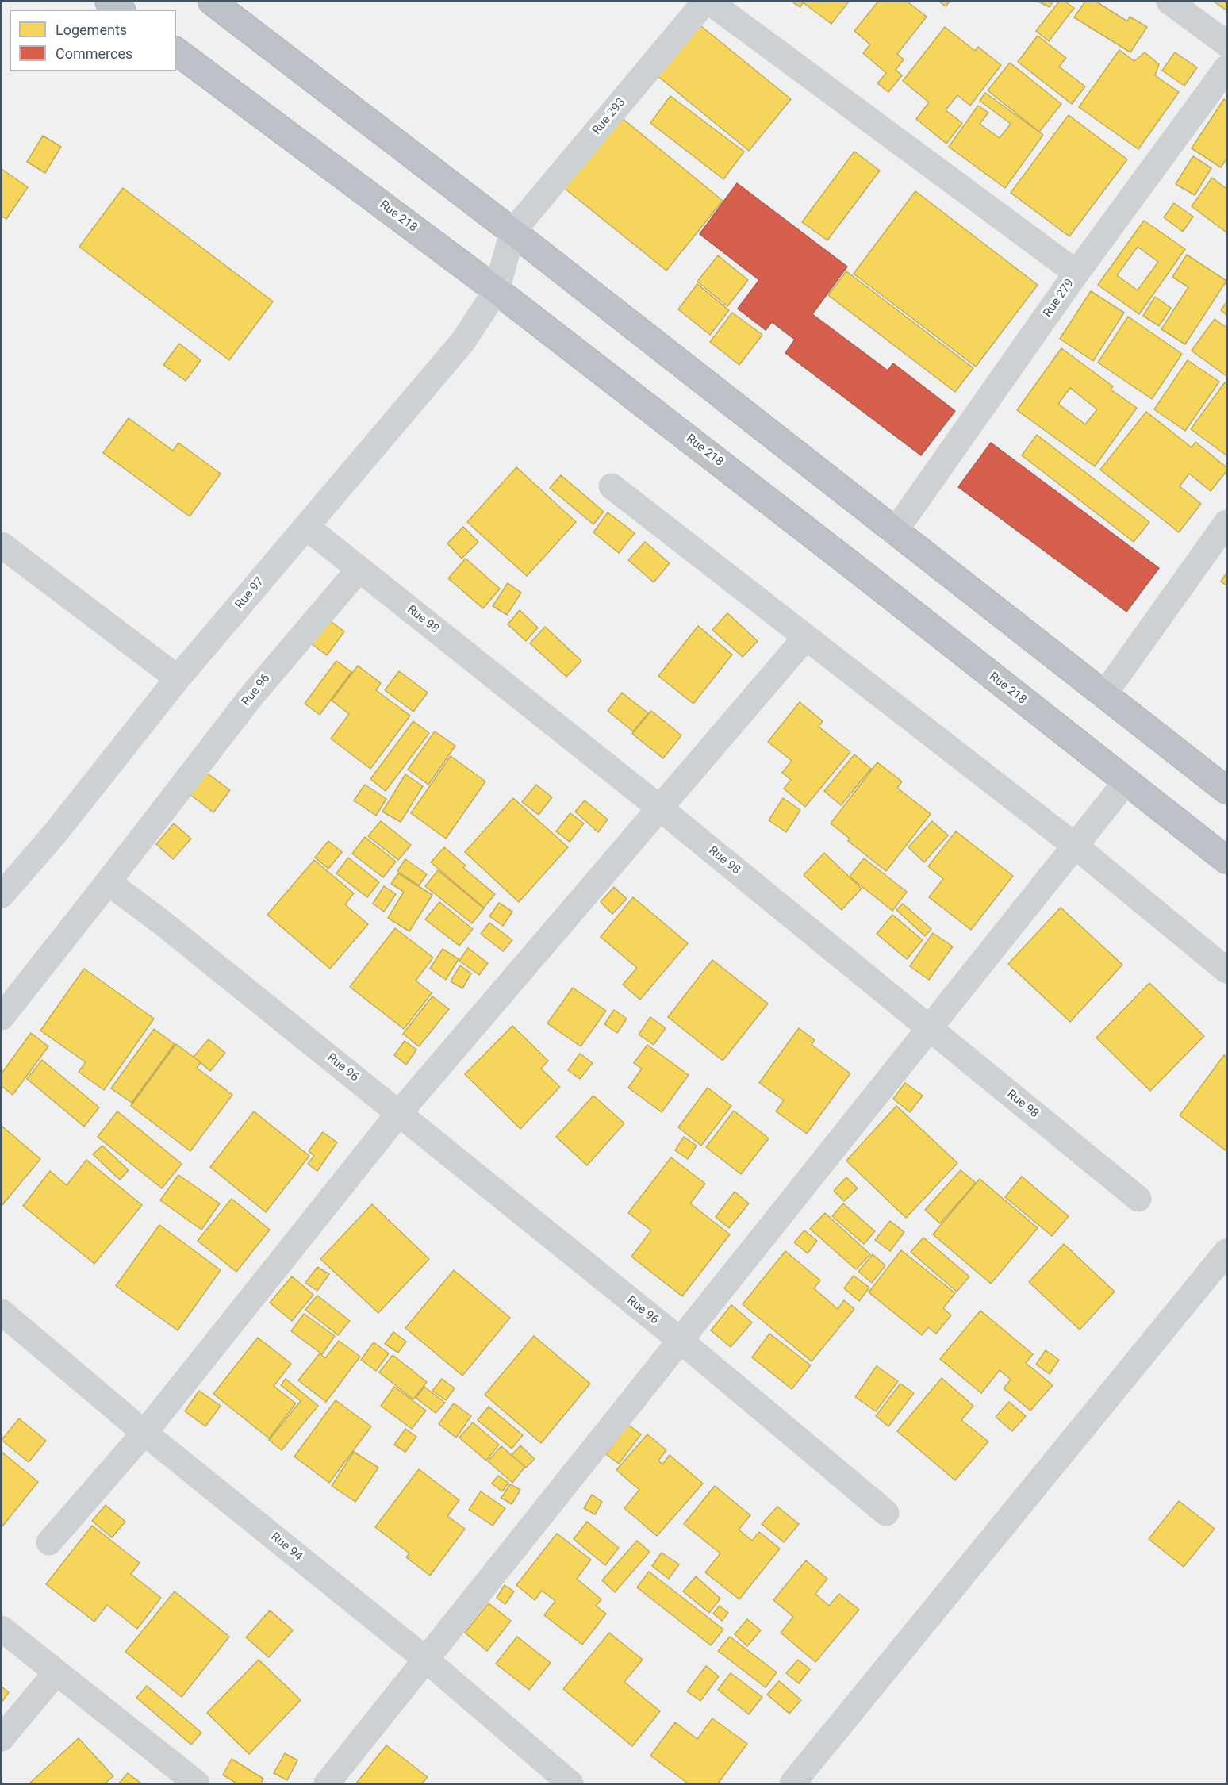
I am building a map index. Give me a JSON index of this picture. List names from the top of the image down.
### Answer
{
  "streets": {
    "highway": ["Rue 218"],
    "street": [
      "Rue 293",
      "Rue 279",
      "Rue 97",
      "Rue 98",
      "Rue 96",
      "Rue 94"
    ]
  },
  "crossings": [
    ["Rue 218", "Rue 97"],
    ["Rue 97", "Rue 98"],
    ["Rue 98", "Rue 96"]
  ],
  "legend": ["Logements", "Commerces"]
}
